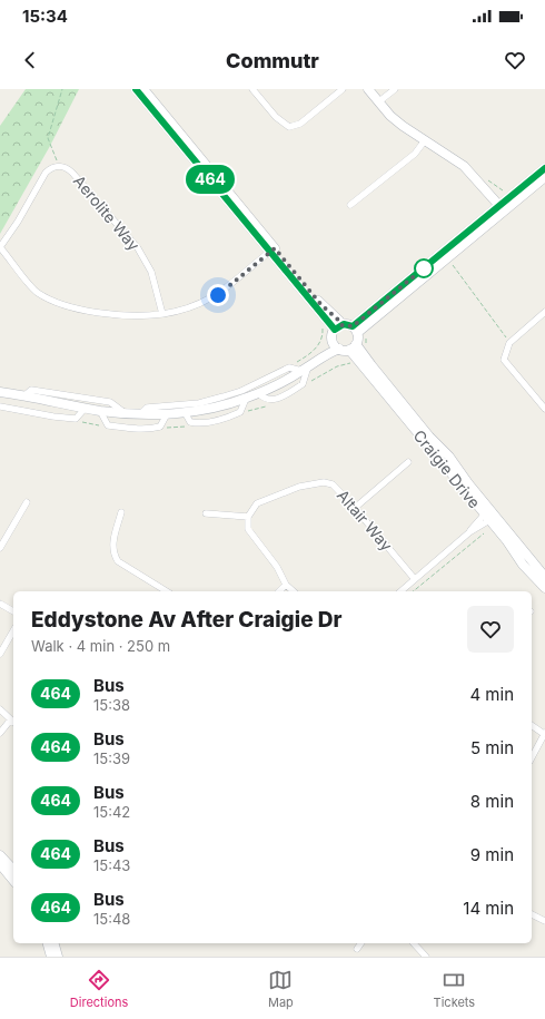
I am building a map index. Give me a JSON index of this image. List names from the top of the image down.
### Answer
{
  "streets": {
    "main road": ["Craigie Drive"],
    "street": ["Aerolite Way", "Altair Way"]
  },
  "lines": ["bus line 464"],
  "page": {
    "status": "15:34",
    "header": "Commutr",
    "on_map": "464",
    "heading": ["Eddystone Av After Craigie Dr", "Walk · 4 min · 250 m"],
    "list": [
      {
        "mark": "464",
        "name": "Bus",
        "note": "15:38",
        "value": "4 min"
      },
      {
        "mark": "464",
        "name": "Bus",
        "note": "15:39",
        "value": "5 min"
      },
      {
        "mark": "464",
        "name": "Bus",
        "note": "15:42",
        "value": "8 min"
      },
      {
        "mark": "464",
        "name": "Bus",
        "note": "15:43",
        "value": "9 min"
      },
      {
        "mark": "464",
        "name": "Bus",
        "note": "15:48",
        "value": "14 min"
      }
    ],
    "tabs": ["Directions", "Map", "Tickets"]
  }
}
